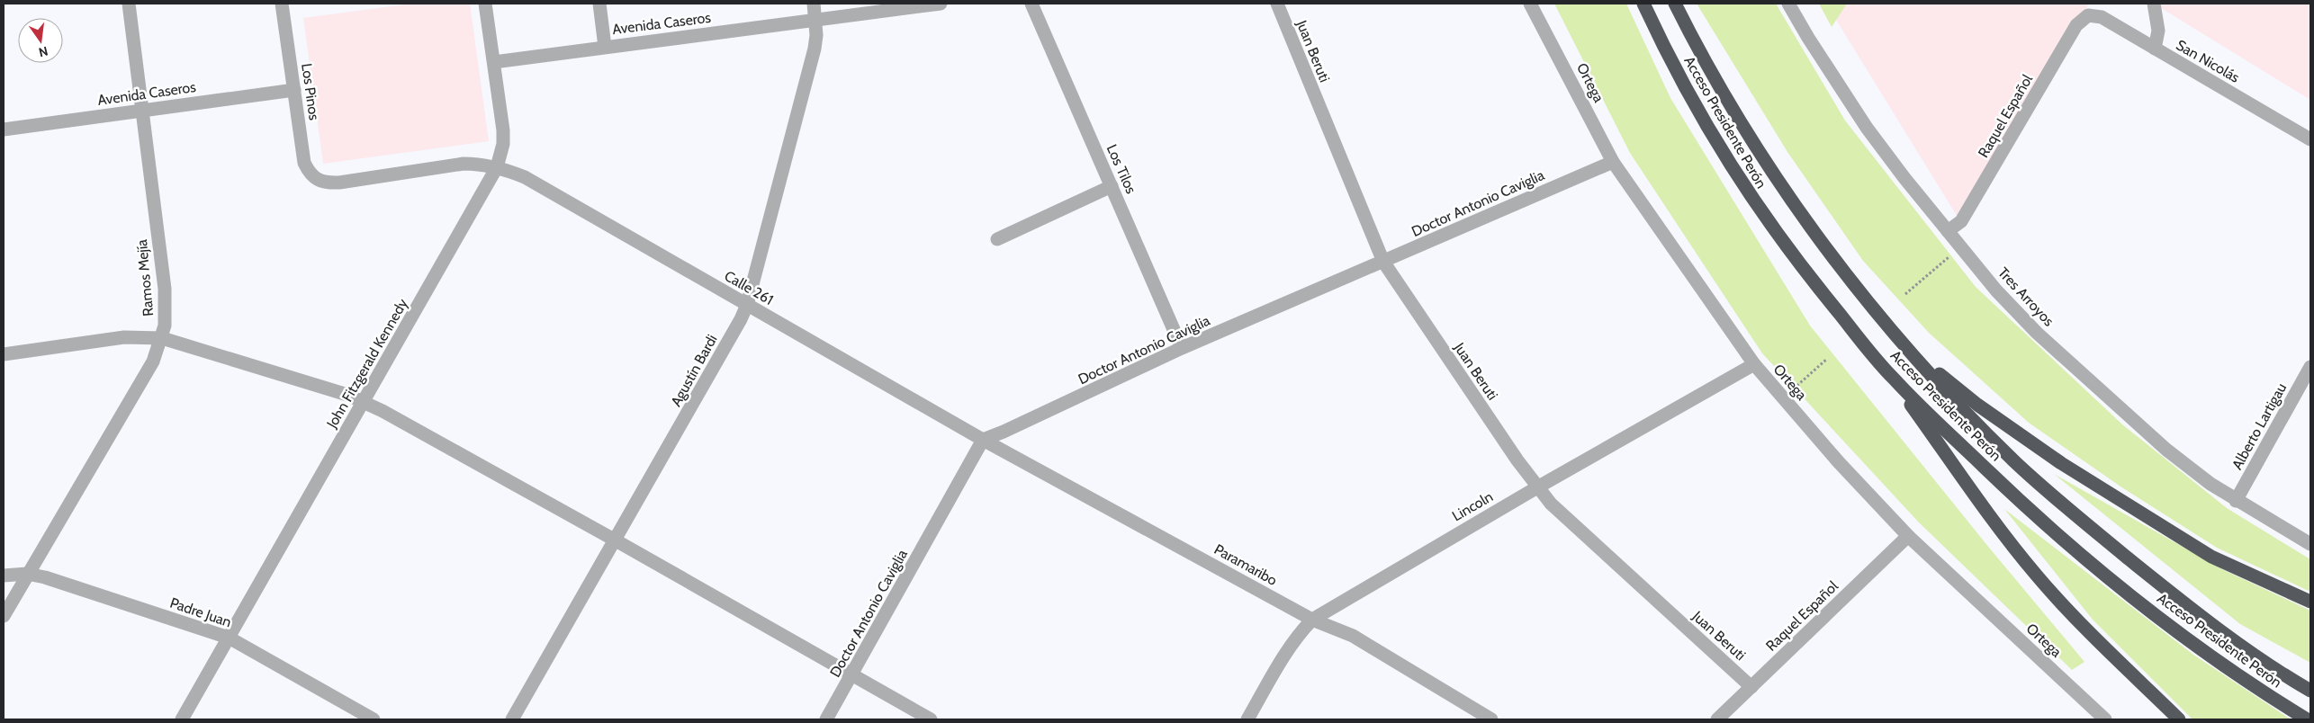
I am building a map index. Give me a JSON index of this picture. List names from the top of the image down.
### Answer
{
  "streets": {
    "highway": ["Acceso Presidente Perón"],
    "street": [
      "Avenida Caseros",
      "Juan Beruti",
      "San Nicolás",
      "Ortega",
      "Los Pinos",
      "Raquel Español",
      "Los Tilos",
      "Doctor Antonio Caviglia",
      "Ramos Mejía",
      "Calle 261",
      "Tres Arroyos",
      "John Fitzgerald Kennedy",
      "Agustín Bardi",
      "Alberto Lartigau",
      "Lincoln",
      "Paramaribo",
      "Padre Juan"
    ]
  },
  "crossings": [
    ["Avenida Caseros", "Los Pinos"],
    ["Avenida Caseros", "Ramos Mejía"],
    ["Avenida Caseros", "John Fitzgerald Kennedy"],
    ["Avenida Caseros", "Agustín Bardi"],
    ["Juan Beruti", "Raquel Español"],
    ["Juan Beruti", "Doctor Antonio Caviglia"],
    ["Juan Beruti", "Lincoln"],
    ["San Nicolás", "Raquel Español"],
    ["Ortega", "Raquel Español"],
    ["Ortega", "Doctor Antonio Caviglia"],
    ["Ortega", "Lincoln"],
    ["Los Pinos", "Calle 261"],
    ["Los Pinos", "John Fitzgerald Kennedy"],
    ["Raquel Español", "Tres Arroyos"],
    ["Los Tilos", "Doctor Antonio Caviglia"],
    ["Doctor Antonio Caviglia", "Calle 261"],
    ["Doctor Antonio Caviglia", "Paramaribo"],
    ["Ramos Mejía", "Padre Juan"],
    ["Calle 261", "John Fitzgerald Kennedy"],
    ["Calle 261", "Agustín Bardi"],
    ["Calle 261", "Paramaribo"],
    ["Tres Arroyos", "Alberto Lartigau"],
    ["John Fitzgerald Kennedy", "Padre Juan"],
    ["Lincoln", "Paramaribo"]
  ],
  "north": "bottom"
}
